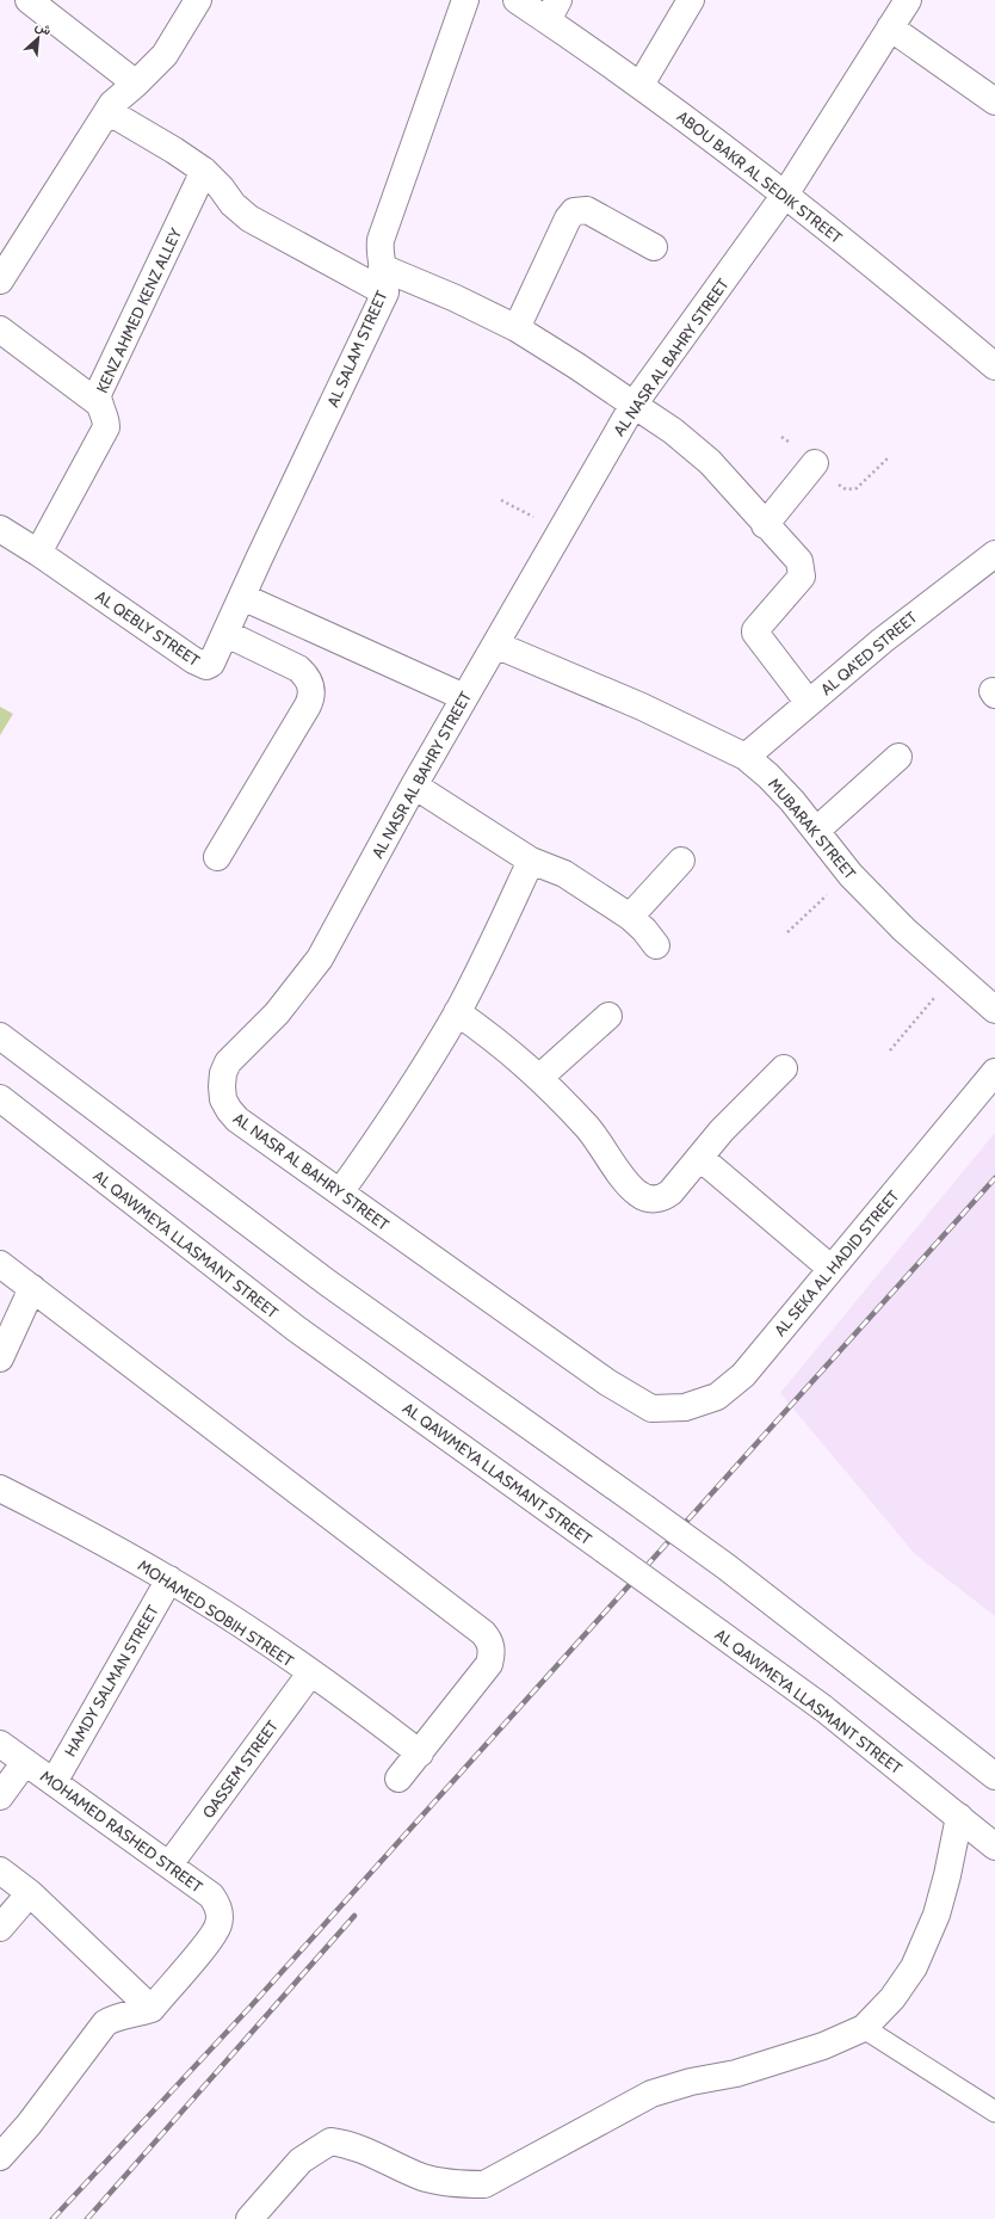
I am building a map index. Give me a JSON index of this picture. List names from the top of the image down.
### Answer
{
  "streets": {
    "street": [
      "ABOU BAKR AL SEDIK STREET",
      "KENZ AHMED KENZ ALLEY",
      "AL SALAM STREET",
      "AL NASR AL BAHRY STREET",
      "AL QEBLY STREET",
      "AL QA'ED STREET",
      "MUBARAK STREET",
      "AL QAWMEYA LLASMANT STREET",
      "AL SEKA AL HADID STREET",
      "MOHAMED SOBIH STREET",
      "HAMDY SALMAN STREET",
      "QASSEM STREET",
      "MOHAMED RASHED STREET"
    ]
  },
  "crossings": [
    ["ABOU BAKR AL SEDIK STREET", "AL NASR AL BAHRY STREET"],
    ["KENZ AHMED KENZ ALLEY", "AL QEBLY STREET"],
    ["AL SALAM STREET", "AL QEBLY STREET"],
    ["AL NASR AL BAHRY STREET", "MUBARAK STREET"],
    ["AL NASR AL BAHRY STREET", "AL SEKA AL HADID STREET"],
    ["AL QA'ED STREET", "MUBARAK STREET"],
    ["MOHAMED SOBIH STREET", "HAMDY SALMAN STREET"],
    ["MOHAMED SOBIH STREET", "QASSEM STREET"],
    ["HAMDY SALMAN STREET", "MOHAMED RASHED STREET"],
    ["QASSEM STREET", "MOHAMED RASHED STREET"]
  ],
  "north": "top right"
}
